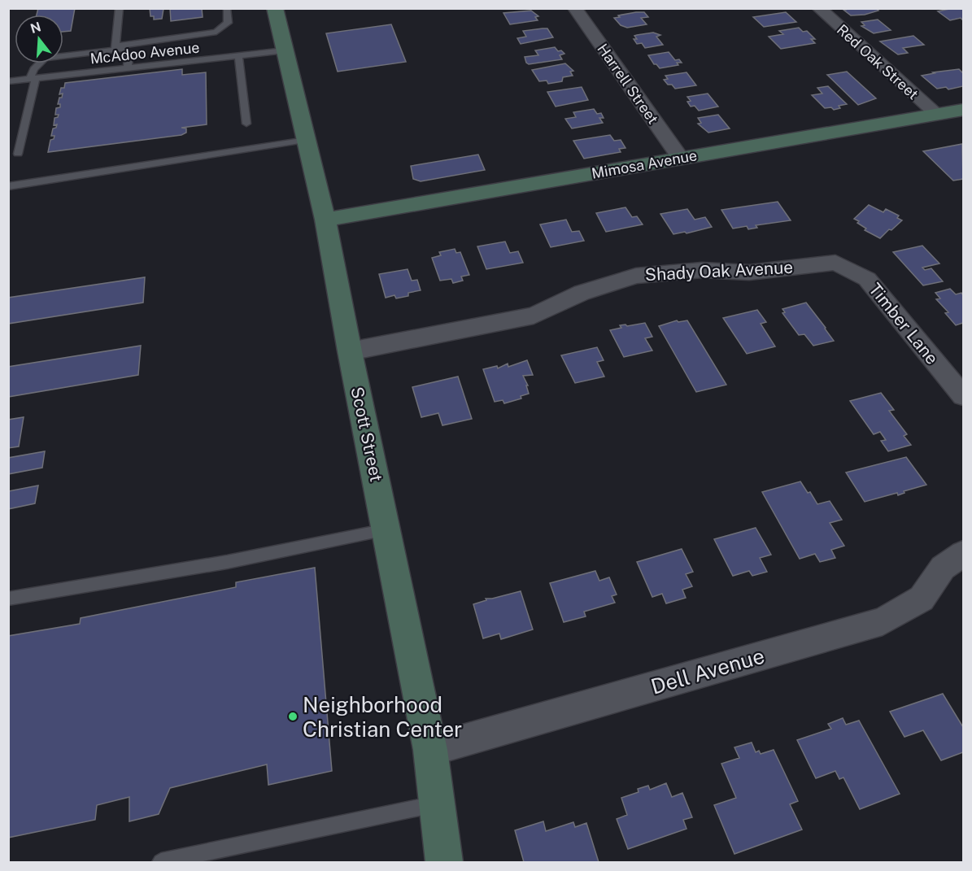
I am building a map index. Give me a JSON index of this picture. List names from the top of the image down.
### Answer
{
  "streets": {
    "main road": ["Mimosa Avenue", "Scott Street"],
    "street": [
      "Red Oak Street",
      "Harrell Street",
      "Shady Oak Avenue",
      "Timber Lane",
      "Dell Avenue"
    ],
    "lane": ["McAdoo Avenue"]
  },
  "crossings": [
    ["McAdoo Avenue", "Scott Street"],
    ["Red Oak Street", "Mimosa Avenue"],
    ["Harrell Street", "Mimosa Avenue"],
    ["Mimosa Avenue", "Scott Street"],
    ["Shady Oak Avenue", "Timber Lane"],
    ["Shady Oak Avenue", "Scott Street"],
    ["Scott Street", "Dell Avenue"]
  ],
  "places": ["Neighborhood Christian Center"],
  "north": "top"
}
